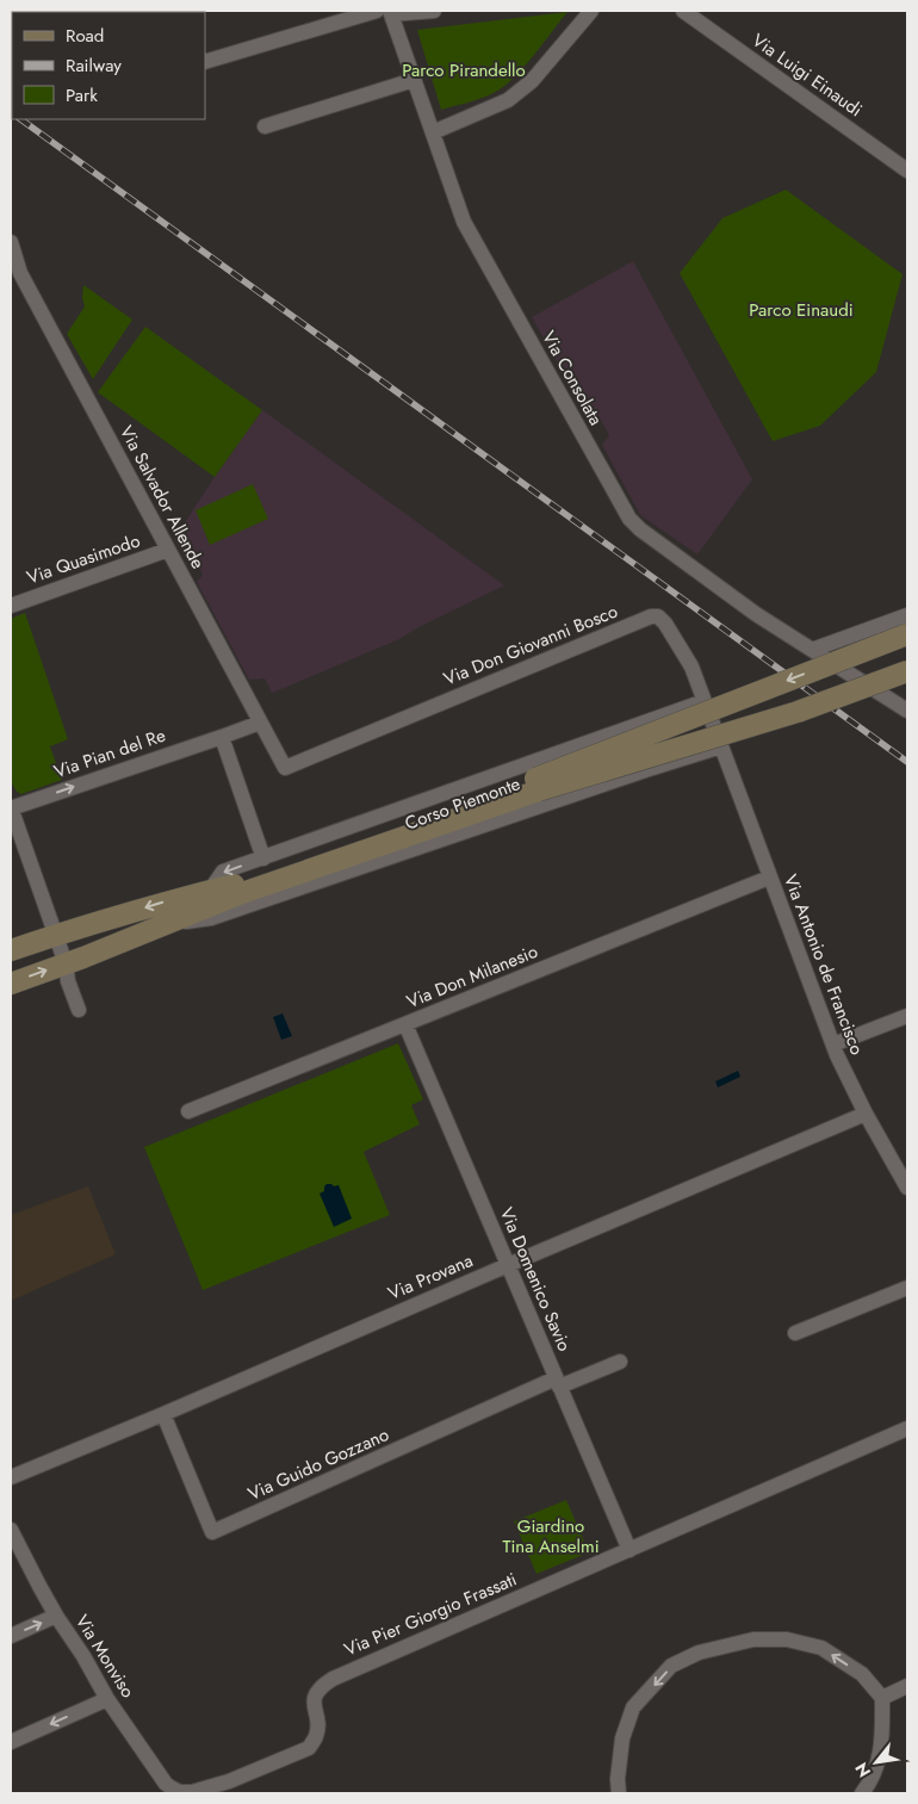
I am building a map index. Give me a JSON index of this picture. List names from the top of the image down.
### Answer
{
  "streets": {
    "main road": ["Corso Piemonte"],
    "street": [
      "Via Luigi Einaudi",
      "Via Consolata",
      "Via Salvador Allende",
      "Via Quasimodo",
      "Via Don Giovanni Bosco",
      "Via Pian del Re",
      "Via Antonio de Francisco",
      "Via Don Milanesio",
      "Via Provana",
      "Via Domenico Savio",
      "Via Guido Gozzano",
      "Via Pier Giorgio Frassati",
      "Via Monviso"
    ]
  },
  "crossings": [
    ["Via Salvador Allende", "Via Quasimodo"],
    ["Via Salvador Allende", "Via Don Giovanni Bosco"],
    ["Via Salvador Allende", "Via Pian del Re"],
    ["Via Don Giovanni Bosco", "Corso Piemonte"],
    ["Via Don Giovanni Bosco", "Via Antonio de Francisco"],
    ["Corso Piemonte", "Via Antonio de Francisco"],
    ["Via Antonio de Francisco", "Via Don Milanesio"],
    ["Via Antonio de Francisco", "Via Provana"],
    ["Via Don Milanesio", "Via Domenico Savio"],
    ["Via Provana", "Via Domenico Savio"],
    ["Via Provana", "Via Guido Gozzano"],
    ["Via Domenico Savio", "Via Guido Gozzano"],
    ["Via Domenico Savio", "Via Pier Giorgio Frassati"],
    ["Via Pier Giorgio Frassati", "Via Monviso"]
  ],
  "one_way": ["Via Pian del Re"],
  "parks": ["Parco Pirandello", "Parco Einaudi", "Giardino Tina Anselmi"],
  "legend": ["Road", "Railway", "Park"],
  "north": "bottom left"
}
